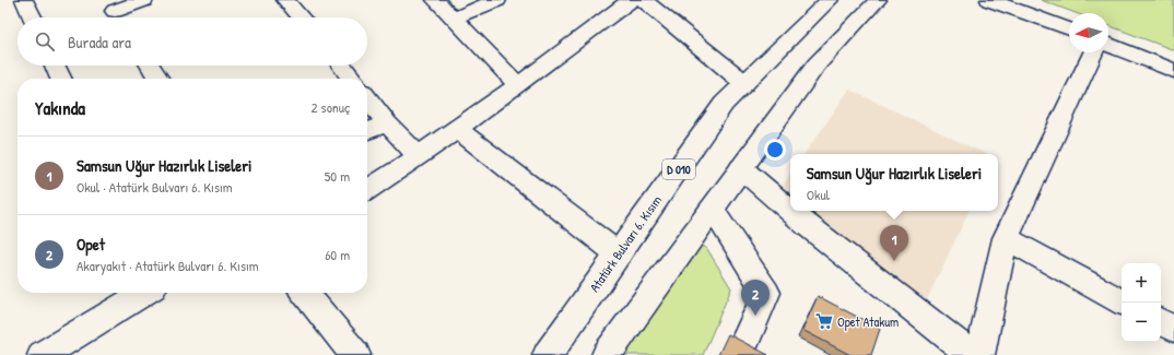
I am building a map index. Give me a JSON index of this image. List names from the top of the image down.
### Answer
{
  "streets": {
    "main road": ["D 010", "Atatürk Bulvarı 6. Kısım"]
  },
  "places": {
    "supermarket": ["Opet Atakum"]
  },
  "north": "left",
  "page": {
    "search": "Burada ara",
    "heading": ["Yakında", "2 sonuç"],
    "list": [
      {
        "mark": "1",
        "name": "Samsun Uğur Hazırlık Liseleri",
        "note": "Okul · Atatürk Bulvarı 6. Kısım",
        "value": "50 m"
      },
      {
        "mark": "2",
        "name": "Opet",
        "note": "Akaryakıt · Atatürk Bulvarı 6. Kısım",
        "value": "60 m"
      }
    ],
    "popup": ["Samsun Uğur Hazırlık Liseleri", "Okul"],
    "pins": ["1", "2"],
    "map_buttons": ["+", "−"]
  }
}
